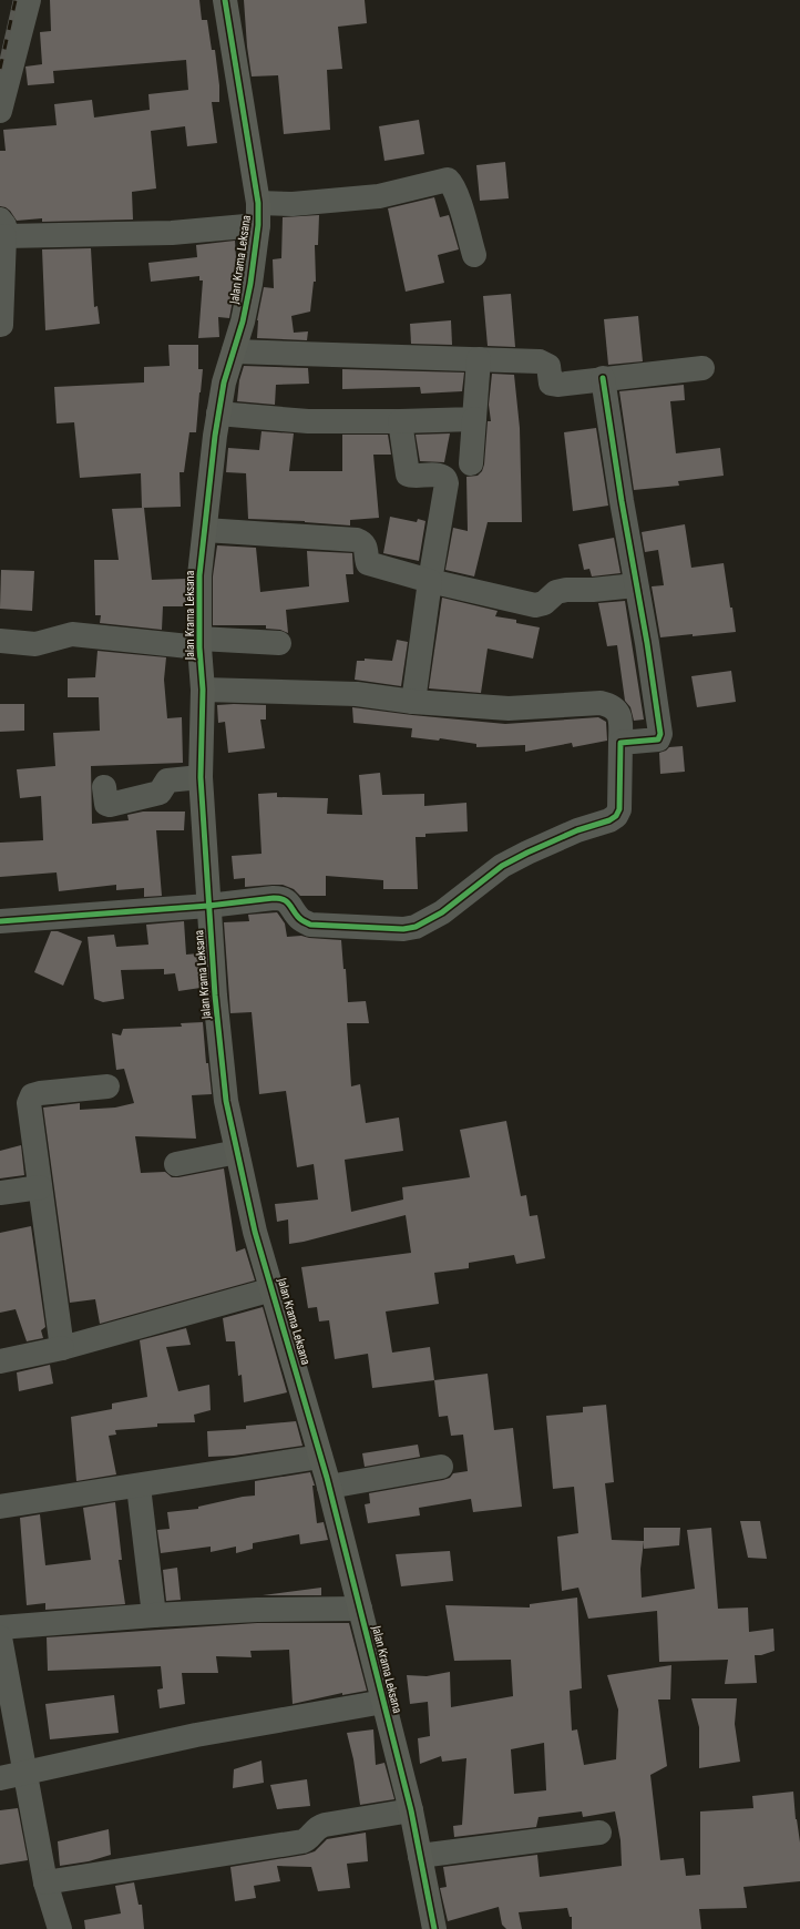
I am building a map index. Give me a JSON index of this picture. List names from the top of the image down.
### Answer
{
  "streets": {
    "street": ["Jalan Krama Leksana"]
  }
}
